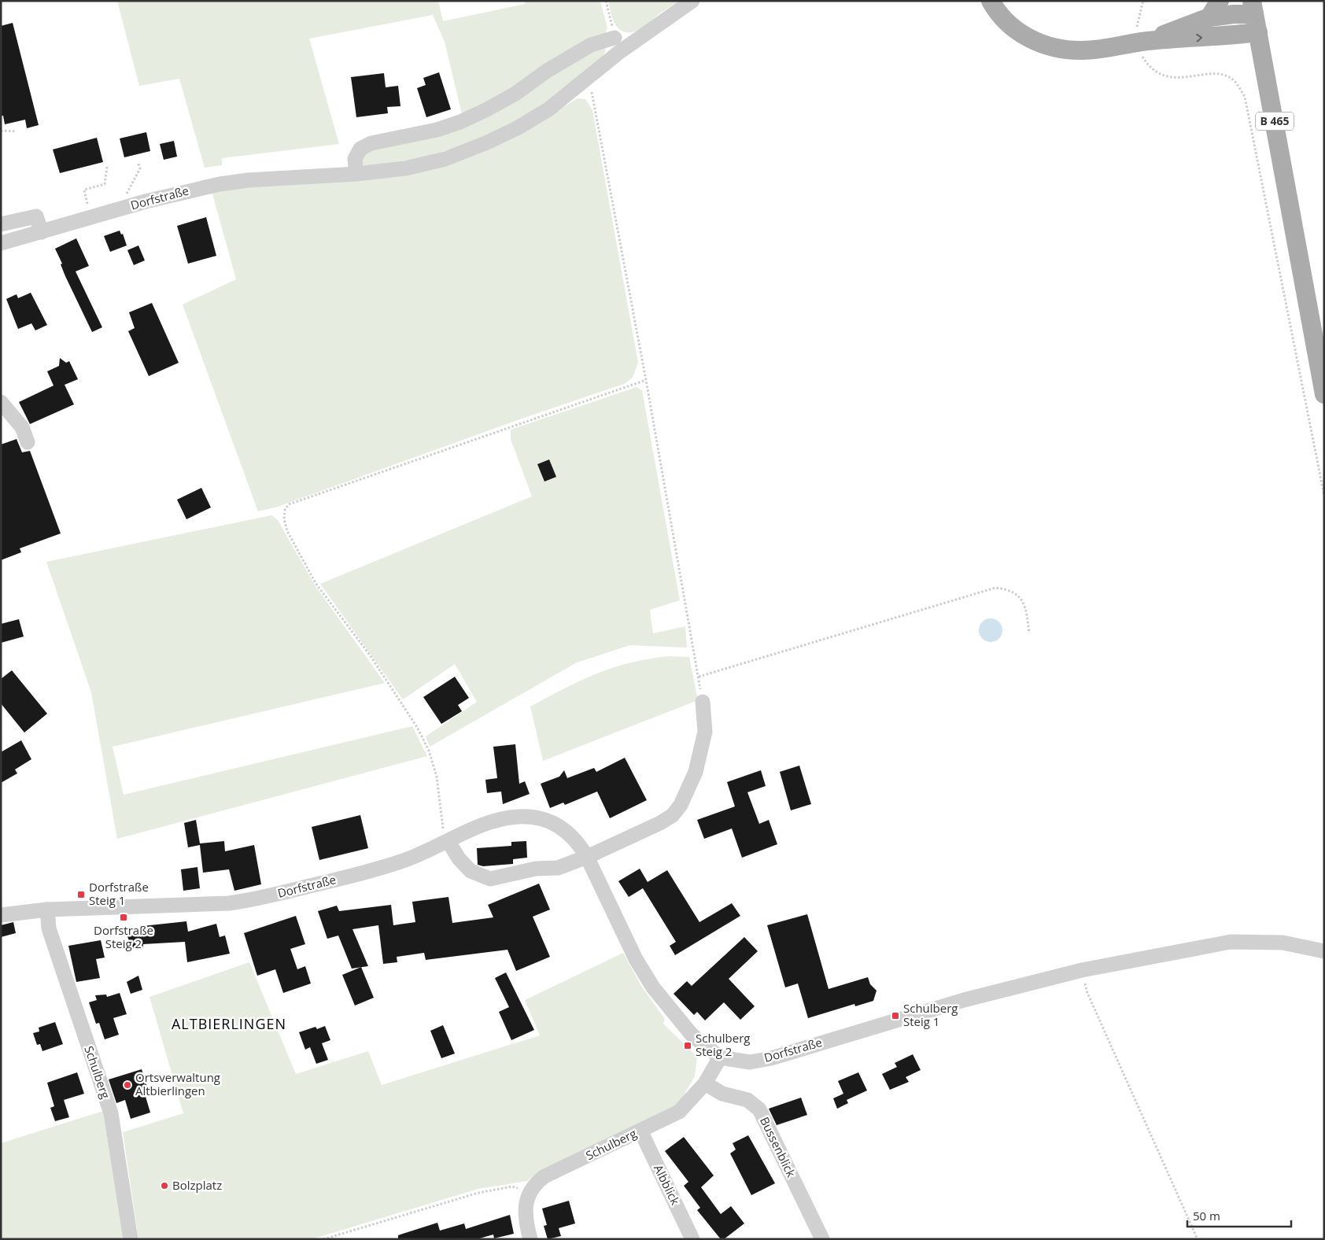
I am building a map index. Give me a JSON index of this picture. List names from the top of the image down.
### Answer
{
  "streets": {
    "main road": ["B 465"],
    "street": [
      "Dorfstraße",
      "Schulberg",
      "Bussenblick",
      "Albblick"
    ]
  },
  "crossings": [
    ["Dorfstraße", "Schulberg"],
    ["Schulberg", "Bussenblick"],
    ["Schulberg", "Albblick"]
  ],
  "districts": ["ALTBIERLINGEN"],
  "places": {
    "transit": [
      "Dorfstraße Steig 1",
      "Dorfstraße Steig 2",
      "Schulberg Steig 1",
      "Schulberg Steig 2"
    ],
    "other": ["Ortsverwaltung Altbierlingen", "Bolzplatz"]
  },
  "scale_bar": "50 m"
}
